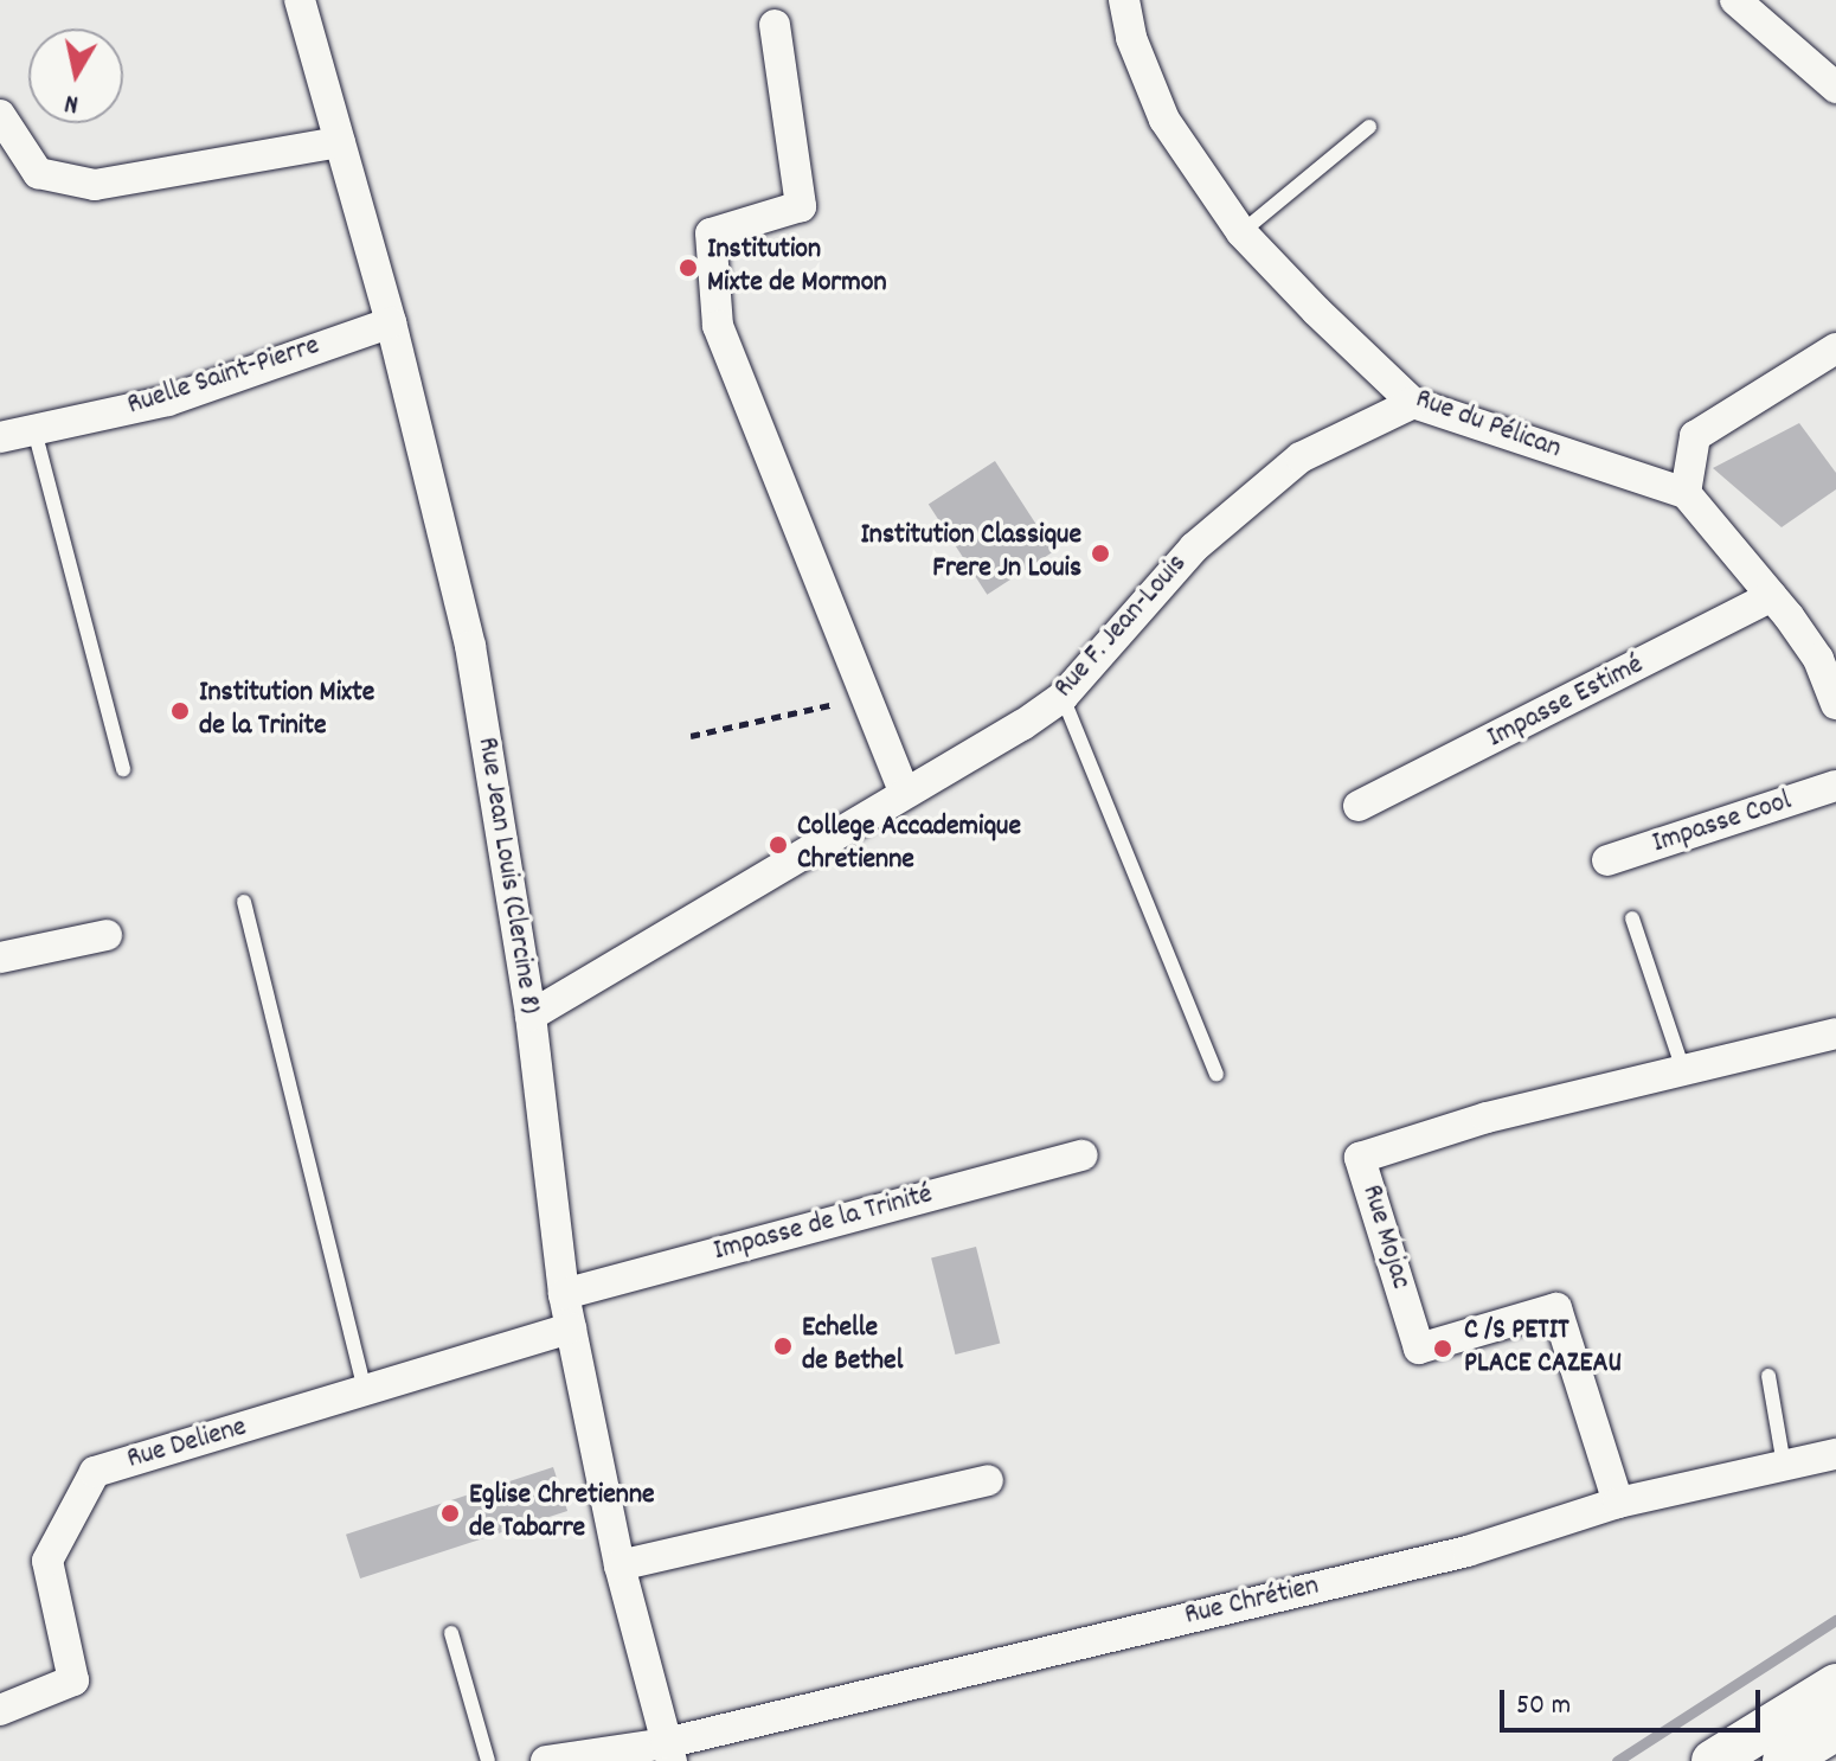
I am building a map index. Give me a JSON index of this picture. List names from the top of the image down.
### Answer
{
  "streets": {
    "street": [
      "Ruelle Saint-Pierre",
      "Rue du Pélican",
      "Rue F. Jean-Louis",
      "Impasse Estimé",
      "Impasse Cool",
      "Rue Jean Louis (Clercine 8)",
      "Impasse de la Trinité",
      "Rue Mojac",
      "Rue Deliene",
      "Rue Chrétien"
    ]
  },
  "crossings": [
    ["Ruelle Saint-Pierre", "Rue Jean Louis (Clercine 8)"],
    ["Rue du Pélican", "Rue F. Jean-Louis"],
    ["Rue F. Jean-Louis", "Rue Jean Louis (Clercine 8)"],
    ["Rue Jean Louis (Clercine 8)", "Impasse de la Trinité"],
    ["Rue Jean Louis (Clercine 8)", "Rue Deliene"],
    ["Rue Jean Louis (Clercine 8)", "Rue Chrétien"],
    ["Rue Mojac", "Rue Chrétien"]
  ],
  "places": [
    "Institution Mixte de Mormon",
    "Institution Classique Frere Jn Louis",
    "Institution Mixte de la Trinite",
    "College Accademique Chretienne",
    "Echelle de Bethel",
    "C /S PETIT PLACE CAZEAU",
    "Eglise Chretienne de Tabarre"
  ],
  "scale_bar": "50 m",
  "north": "bottom"
}
